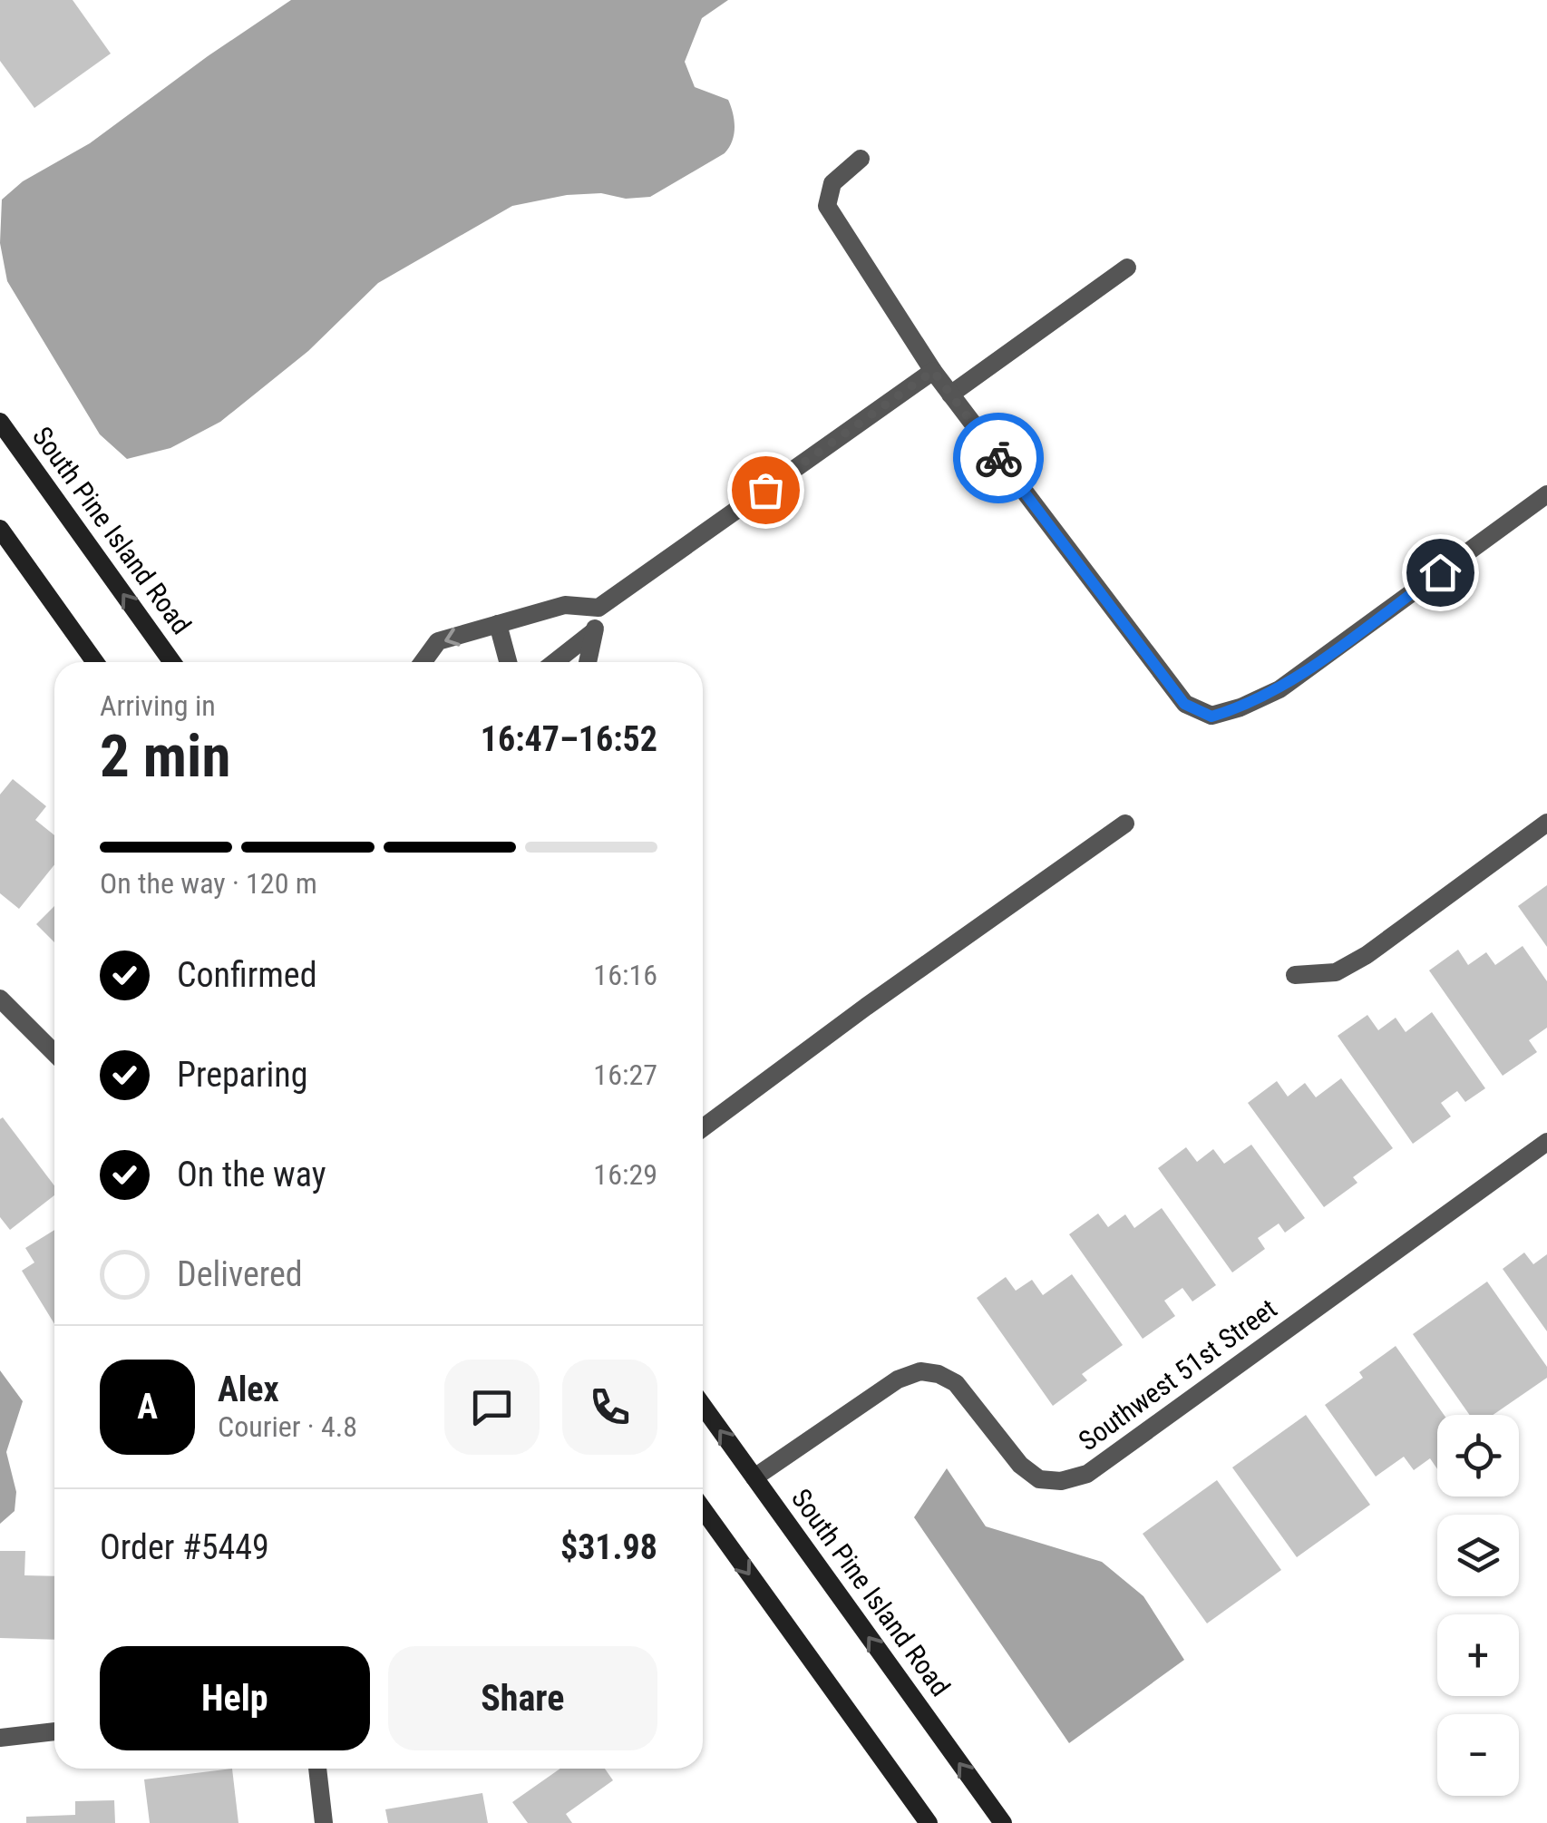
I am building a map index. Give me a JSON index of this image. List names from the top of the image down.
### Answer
{
  "streets": {
    "main road": ["South Pine Island Road"],
    "street": ["Southwest 51st Street"]
  },
  "crossings": [
    ["South Pine Island Road", "Southwest 51st Street"]
  ],
  "page": {
    "heading": ["2 min", "Arriving in", "16:47–16:52"],
    "panel": [
      "Alex",
      "Courier · 4.8",
      "Order #5449",
      "$31.98"
    ],
    "bar": "On the way · 120 m",
    "list": [
      ["Confirmed", "16:16"],
      ["Preparing", "16:27"],
      ["On the way", "16:29"],
      "Delivered"
    ],
    "round": "A",
    "map_buttons": ["+", "−"],
    "buttons": ["Help", "Share"]
  }
}
